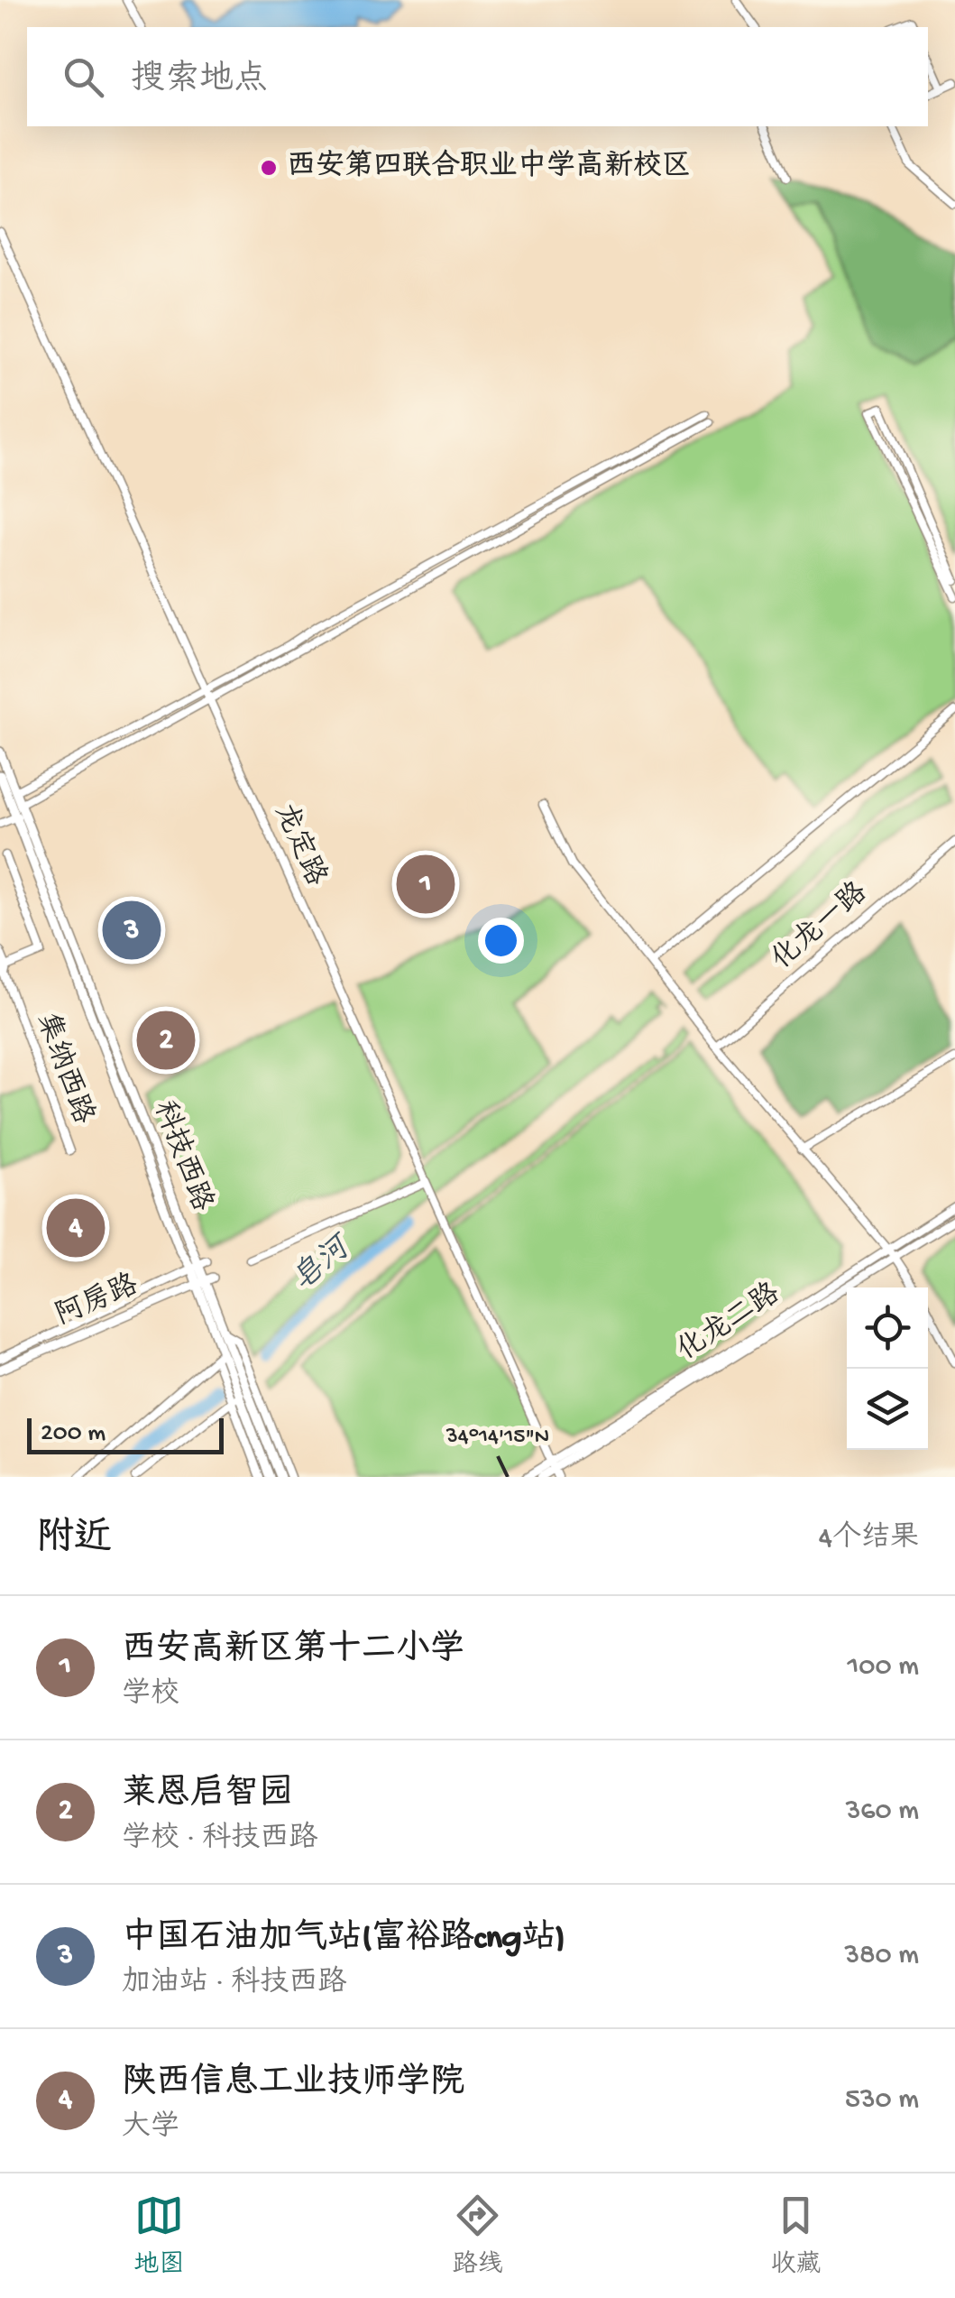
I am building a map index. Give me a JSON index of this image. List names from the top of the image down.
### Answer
{
  "streets": {
    "main road": ["科技西路", "阿房路"],
    "street": [
      "龙定路",
      "化龙一路",
      "集纳西路",
      "化龙二路"
    ]
  },
  "crossings": [
    ["龙定路", "化龙二路"],
    ["科技西路", "阿房路"]
  ],
  "water": ["皂河"],
  "places": ["西安第四联合职业中学高新校区"],
  "scale_bar": "200 m",
  "page": {
    "search": "搜索地点",
    "pins": [
      "1",
      "3",
      "2",
      "4"
    ],
    "scale": "200 m",
    "heading": ["附近", "4个结果"],
    "list": [
      {
        "mark": "1",
        "name": "西安高新区第十二小学",
        "note": "学校",
        "value": "100 m"
      },
      {
        "mark": "2",
        "name": "莱恩启智园",
        "note": "学校 · 科技西路",
        "value": "360 m"
      },
      {
        "mark": "3",
        "name": "中国石油加气站(富裕路cng站)",
        "note": "加油站 · 科技西路",
        "value": "380 m"
      },
      {
        "mark": "4",
        "name": "陕西信息工业技师学院",
        "note": "大学",
        "value": "530 m"
      }
    ],
    "nav": ["地图", "路线", "收藏"]
  },
  "coordinates": ["34°14'15\"N"]
}
